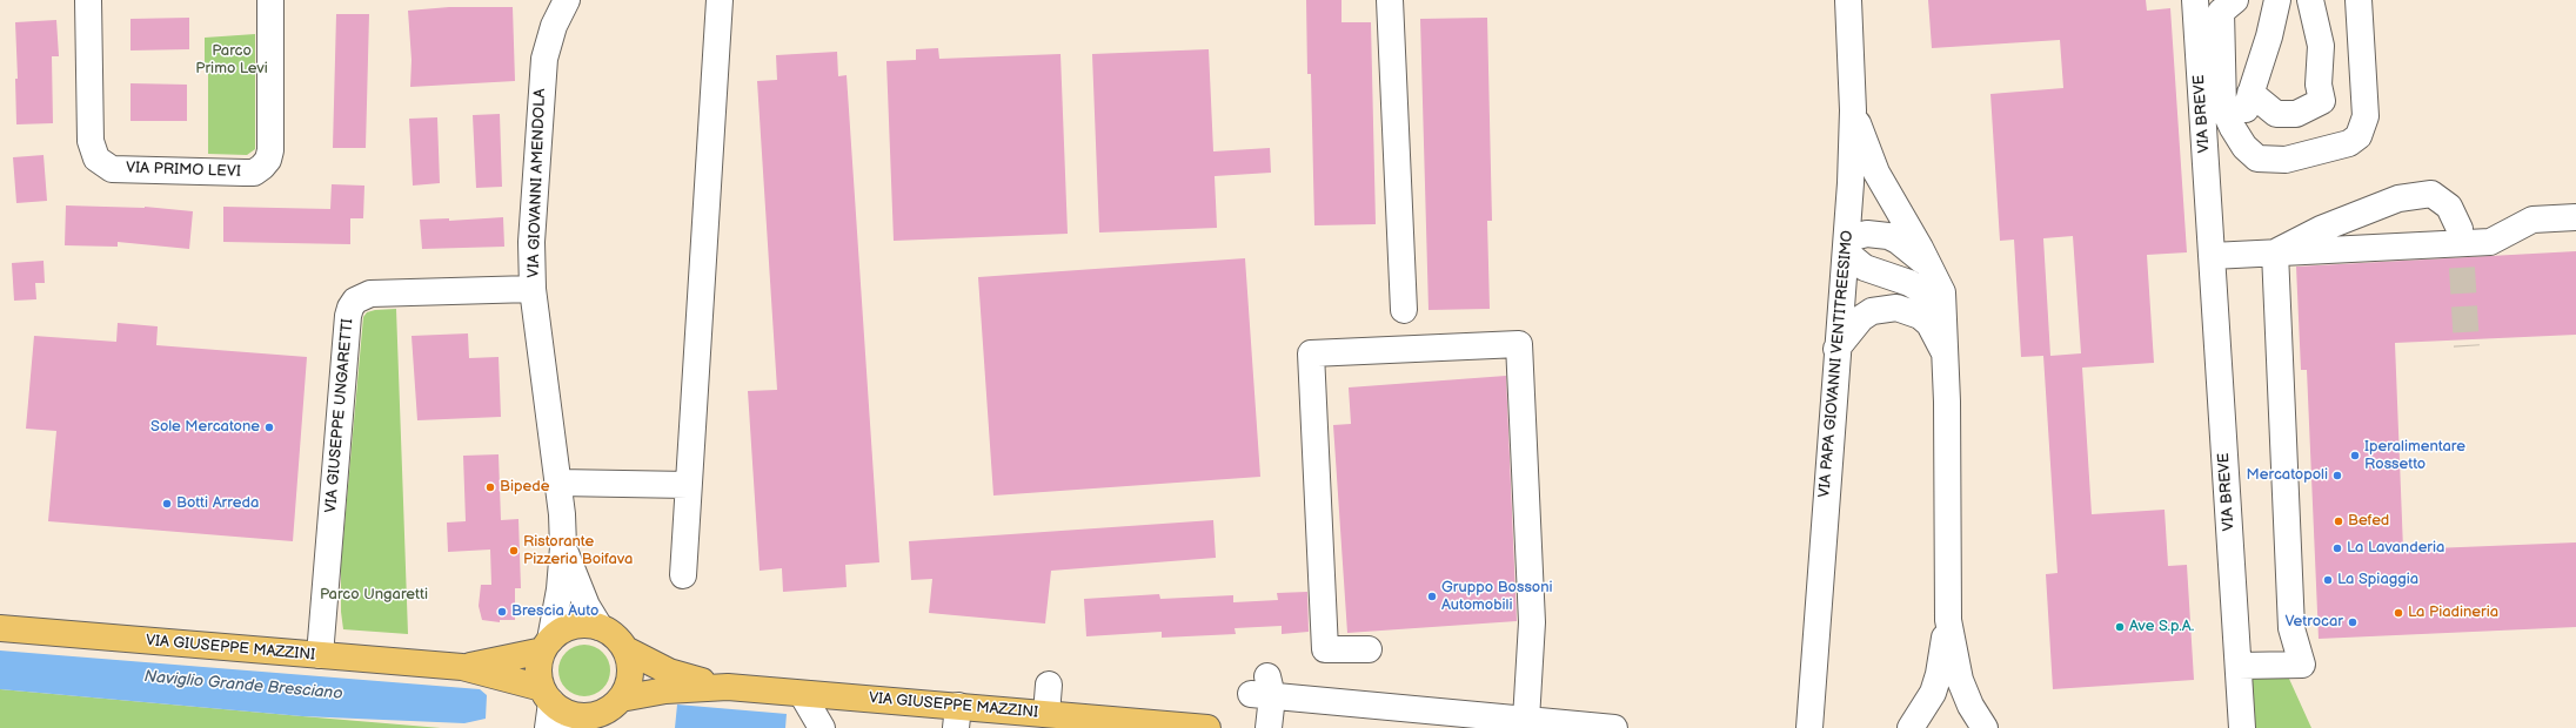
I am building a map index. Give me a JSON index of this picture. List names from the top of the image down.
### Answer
{
  "streets": {
    "main road": ["VIA GIUSEPPE MAZZINI"],
    "street": [
      "VIA BREVE",
      "VIA PRIMO LEVI",
      "VIA GIOVANNI AMENDOLA",
      "VIA PAPA GIOVANNI VENTITREESIMO",
      "VIA GIUSEPPE UNGARETTI"
    ]
  },
  "crossings": [
    ["VIA GIOVANNI AMENDOLA", "VIA GIUSEPPE UNGARETTI"],
    ["VIA GIOVANNI AMENDOLA", "VIA GIUSEPPE MAZZINI"],
    ["VIA GIUSEPPE UNGARETTI", "VIA GIUSEPPE MAZZINI"]
  ],
  "water": ["Naviglio Grande Bresciano"],
  "parks": ["Parco Primo Levi", "Parco Ungaretti"],
  "places": [
    "Sole Mercatone",
    "Iperalimentare Rossetto",
    "Mercatopoli",
    "Bipede",
    "Botti Arreda",
    "Befed",
    "La Lavanderia",
    "Ristorante Pizzeria Boifava",
    "La Spiaggia",
    "Gruppo Bossoni Automobili",
    "Brescia Auto",
    "La Piadineria",
    "Vetrocar",
    "Ave S.p.A."
  ]
}
